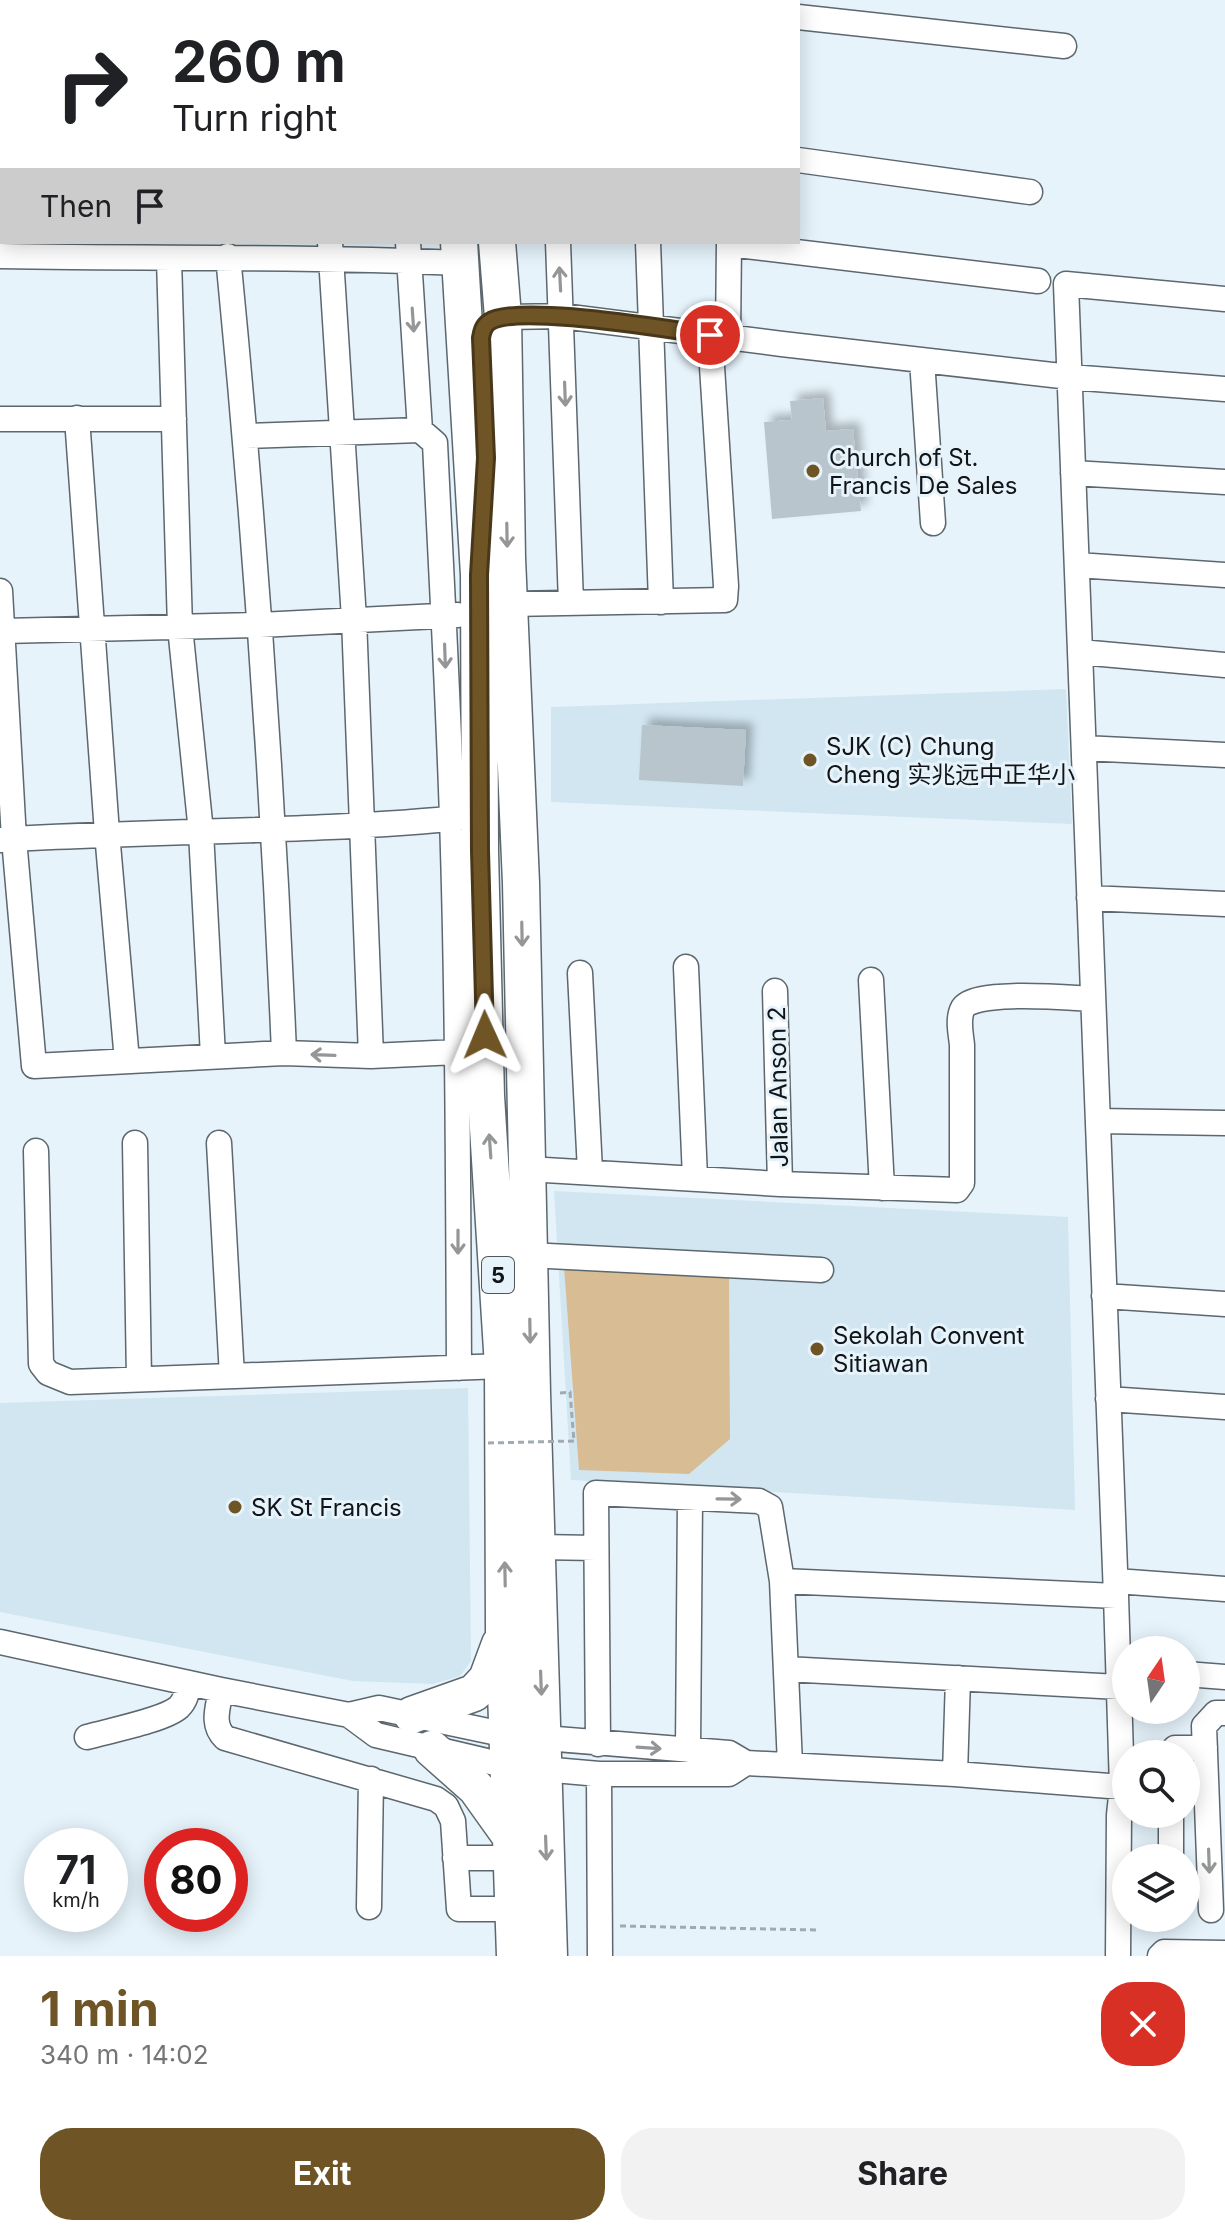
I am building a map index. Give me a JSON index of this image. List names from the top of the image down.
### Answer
{
  "streets": {
    "highway": ["5"],
    "street": ["Jalan Anson 2"]
  },
  "places": [
    "Church of St. Francis De Sales",
    "SJK (C) Chung Cheng 实兆远中正华小",
    "Sekolah Convent Sitiawan",
    "SK St Francis"
  ],
  "north": "top",
  "page": {
    "turn": ["260 m", "Turn right"],
    "then": "Then",
    "speed": "71 km/h",
    "limit": "80",
    "heading": ["1 min", "340 m · 14:02"],
    "buttons": ["Exit", "Share"]
  }
}
